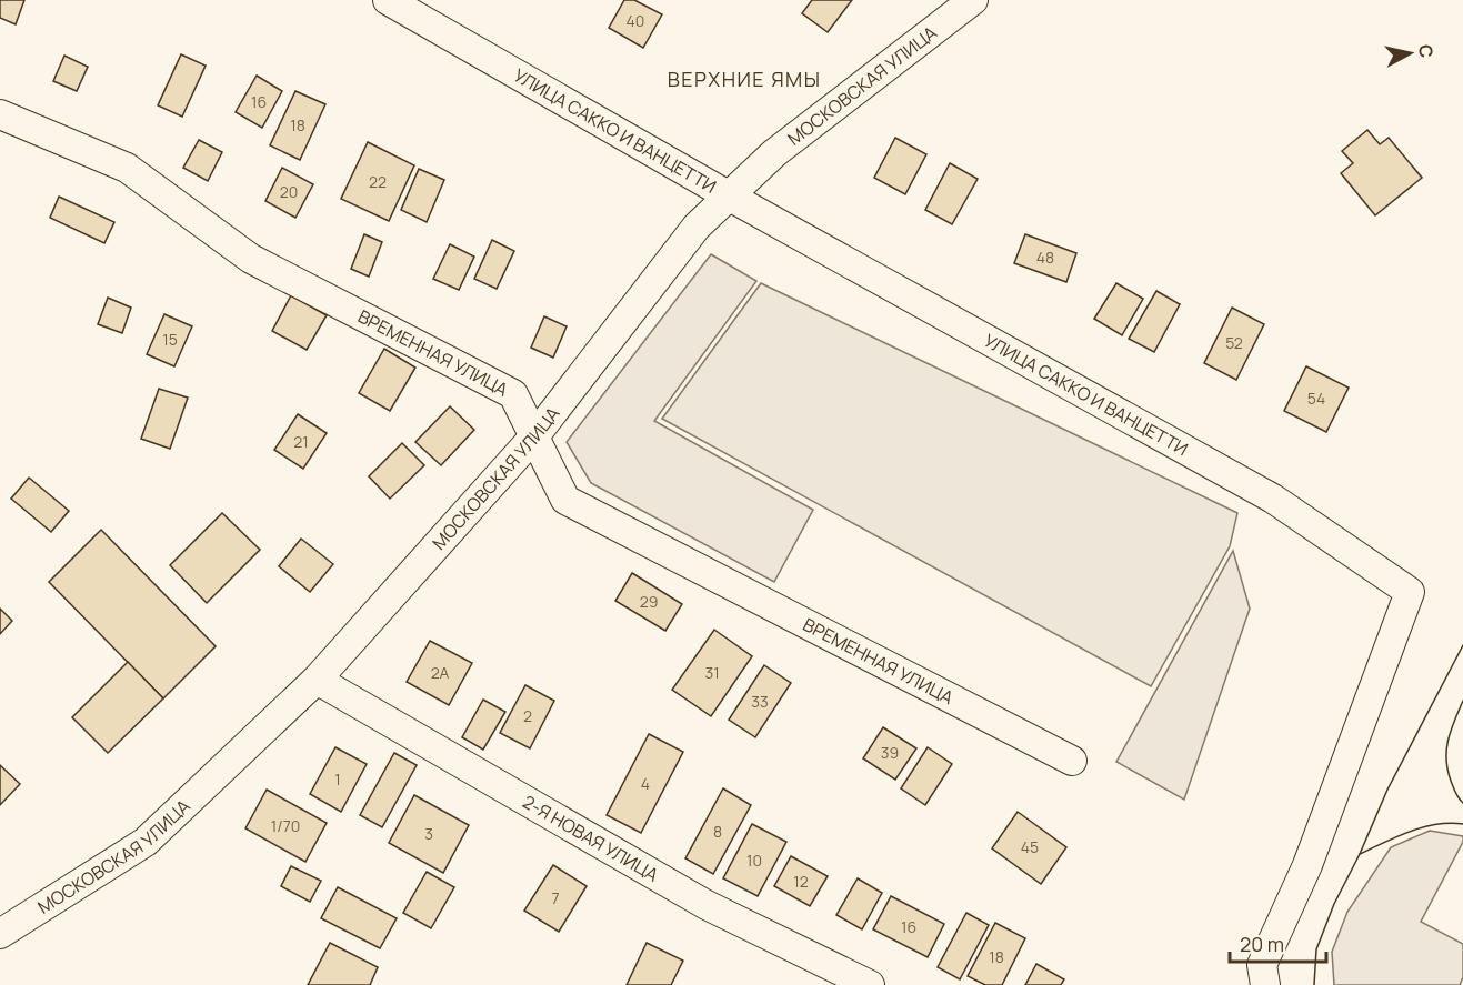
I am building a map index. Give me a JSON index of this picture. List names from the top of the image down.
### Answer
{
  "streets": {
    "street": [
      "МОСКОВСКАЯ УЛИЦА",
      "УЛИЦА САККО И ВАНЦЕТТИ",
      "ВРЕМЕННАЯ УЛИЦА",
      "2-Я НОВАЯ УЛИЦА"
    ]
  },
  "crossings": [
    ["МОСКОВСКАЯ УЛИЦА", "УЛИЦА САККО И ВАНЦЕТТИ"],
    ["МОСКОВСКАЯ УЛИЦА", "ВРЕМЕННАЯ УЛИЦА"],
    ["МОСКОВСКАЯ УЛИЦА", "2-Я НОВАЯ УЛИЦА"]
  ],
  "districts": ["ВЕРХНИЕ ЯМЫ"],
  "house_numbers": [
    "40",
    "16",
    "18",
    "22",
    "20",
    "48",
    "15",
    "52",
    "54",
    "21",
    "29",
    "2А",
    "31",
    "33",
    "2",
    "39",
    "1",
    "4",
    "1/70",
    "8",
    "3",
    "45",
    "10",
    "12",
    "7",
    "16",
    "18"
  ],
  "scale_bar": "20 m",
  "north": "right"
}
